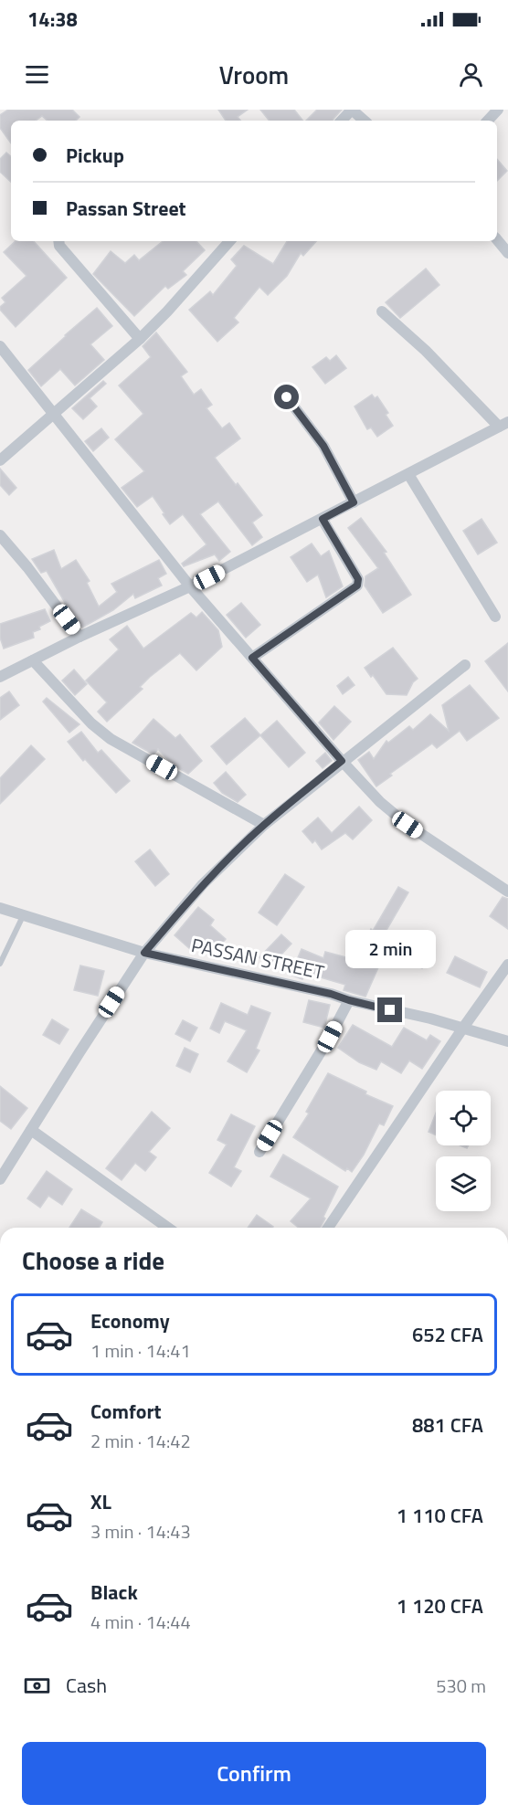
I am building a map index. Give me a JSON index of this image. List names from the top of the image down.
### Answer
{
  "streets": {
    "street": ["PASSAN STREET"]
  },
  "page": {
    "status": "14:38",
    "header": "Vroom",
    "banner": ["Pickup", "Passan Street"],
    "bubble": "2 min",
    "heading": "Choose a ride",
    "list": [
      {
        "name": "Economy",
        "note": "1 min · 14:41",
        "value": "652 CFA"
      },
      {
        "name": "Comfort",
        "note": "2 min · 14:42",
        "value": "881 CFA"
      },
      {
        "name": "XL",
        "note": "3 min · 14:43",
        "value": "1 110 CFA"
      },
      {
        "name": "Black",
        "note": "4 min · 14:44",
        "value": "1 120 CFA"
      }
    ],
    "pay": ["Cash", "530 m"],
    "buttons": "Confirm"
  }
}
